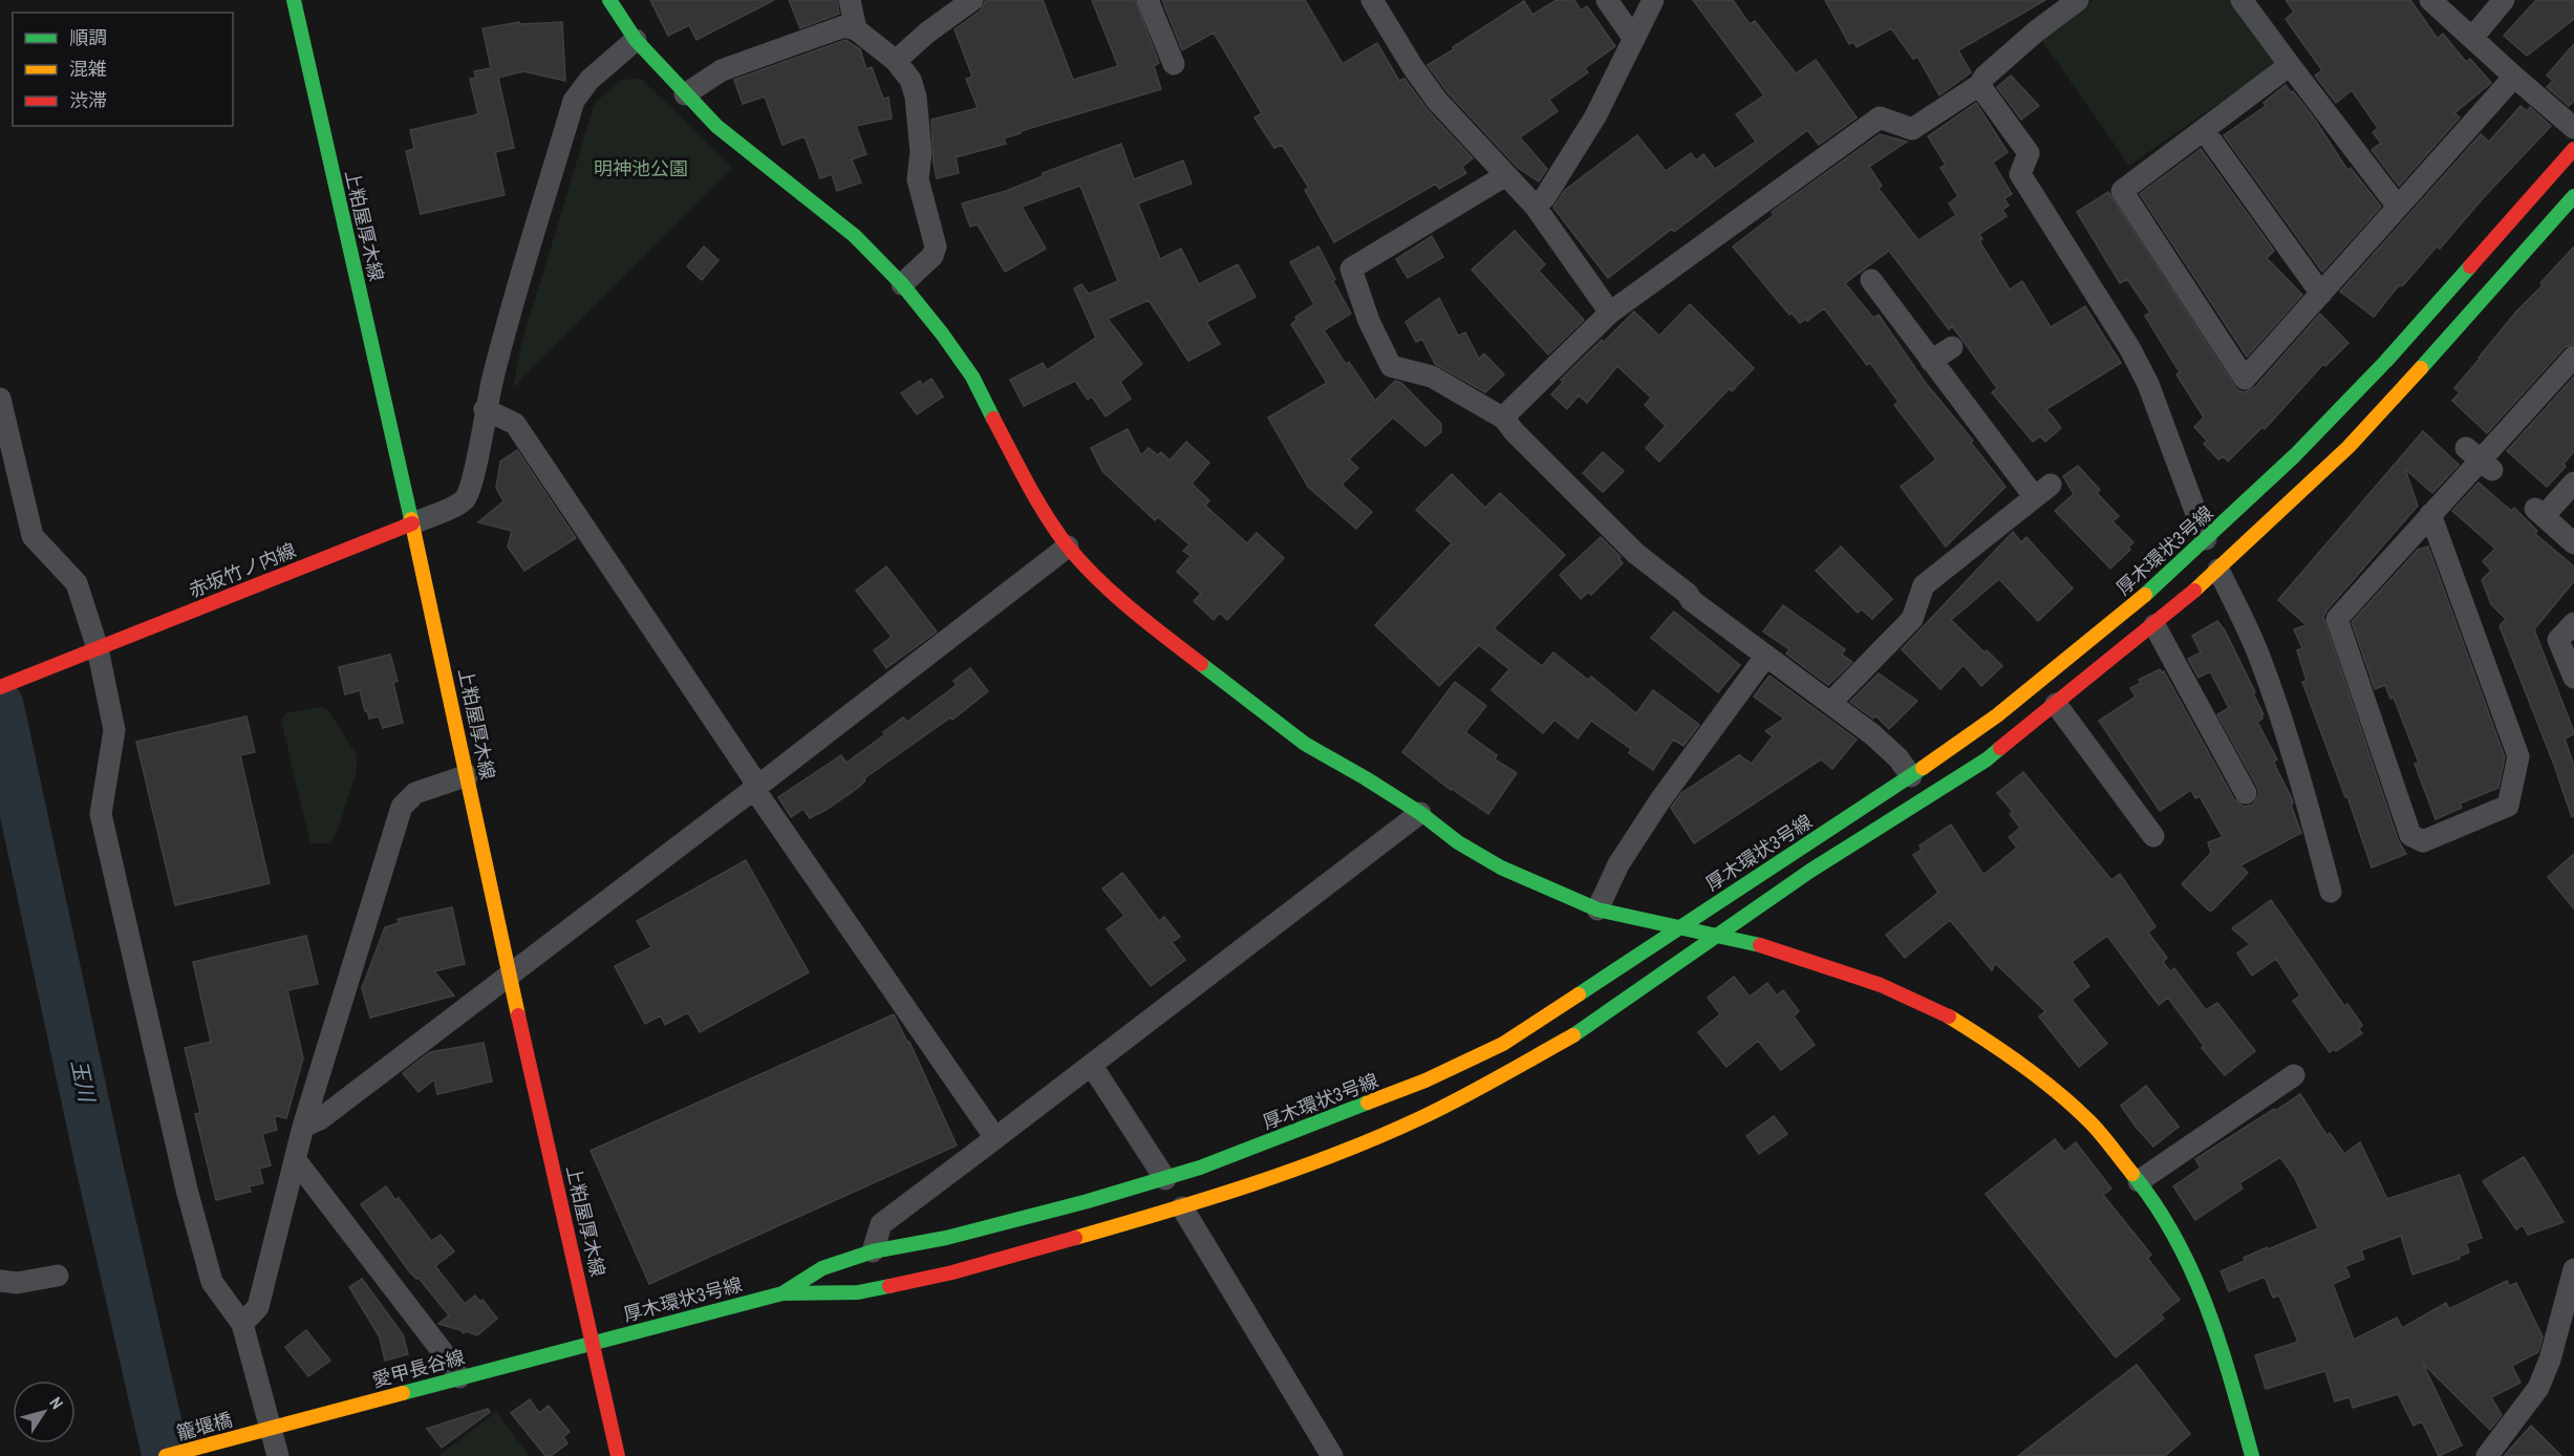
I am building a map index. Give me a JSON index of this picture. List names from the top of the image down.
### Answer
{
  "streets": {
    "street": [
      "上粕屋厚木線",
      "厚木環状3号線",
      "赤坂竹ノ内線",
      "愛甲長谷線",
      "籠堰橋"
    ]
  },
  "crossings": [
    ["上粕屋厚木線", "厚木環状3号線"],
    ["上粕屋厚木線", "赤坂竹ノ内線"],
    ["上粕屋厚木線", "愛甲長谷線"],
    ["厚木環状3号線", "愛甲長谷線"],
    ["愛甲長谷線", "籠堰橋"]
  ],
  "water": ["玉川"],
  "parks": ["明神池公園"],
  "legend": ["順調", "混雑", "渋滞"],
  "north": "top right"
}
